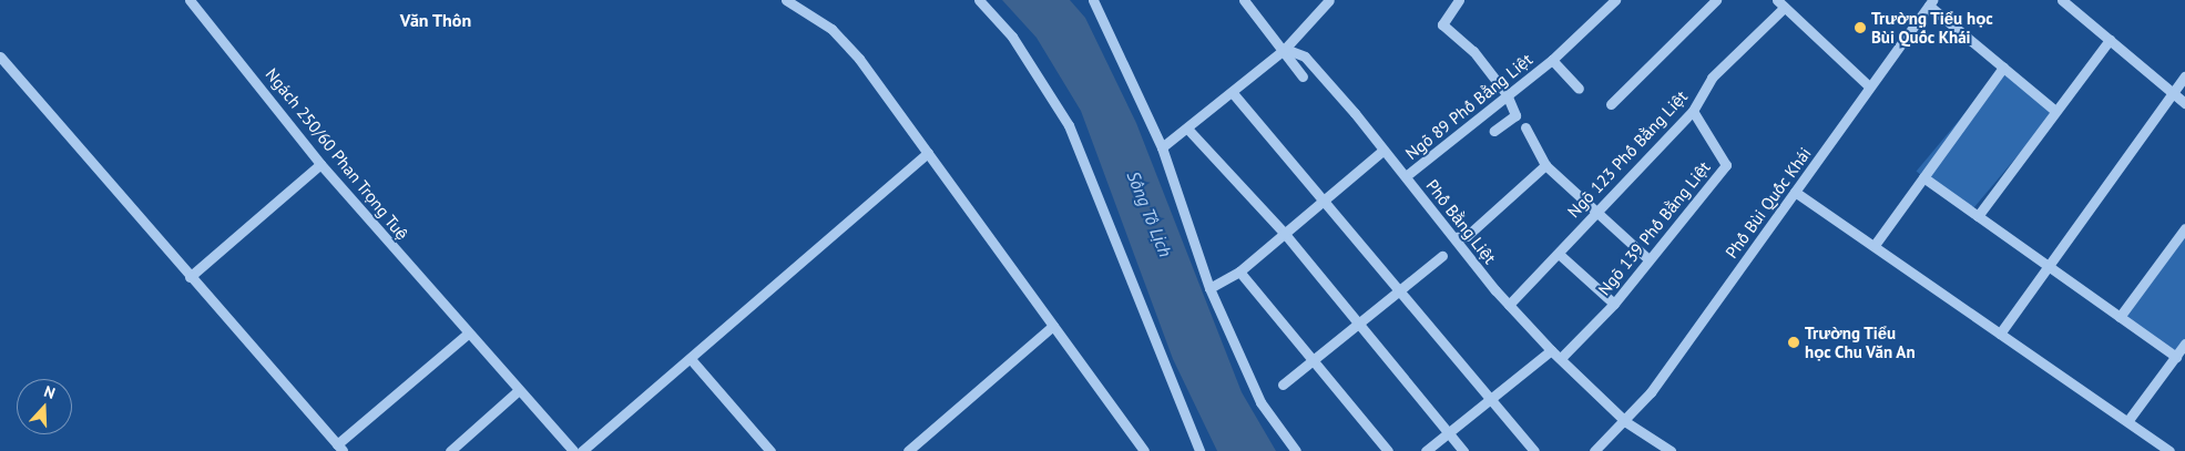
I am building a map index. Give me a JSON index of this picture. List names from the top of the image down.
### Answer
{
  "streets": {
    "street": [
      "Ngõ 89 Phố Bằng Liệt",
      "Ngách 250/60 Phan Trọng Tuệ",
      "Ngõ 123 Phố Bằng Liệt",
      "Phố Bùi Quốc Khái",
      "Phố Bằng Liệt",
      "Ngõ 139 Phố Bằng Liệt"
    ]
  },
  "crossings": [
    ["Ngõ 89 Phố Bằng Liệt", "Phố Bằng Liệt"],
    ["Ngõ 123 Phố Bằng Liệt", "Phố Bằng Liệt"],
    ["Ngõ 123 Phố Bằng Liệt", "Ngõ 139 Phố Bằng Liệt"],
    ["Phố Bùi Quốc Khái", "Phố Bằng Liệt"],
    ["Phố Bằng Liệt", "Ngõ 139 Phố Bằng Liệt"]
  ],
  "districts": ["Văn Thôn"],
  "water": ["Sông Tô Lịch"],
  "places": ["Trường Tiểu học Bùi Quốc Khái", "Trường Tiểu học Chu Văn An"],
  "north": "top"
}
